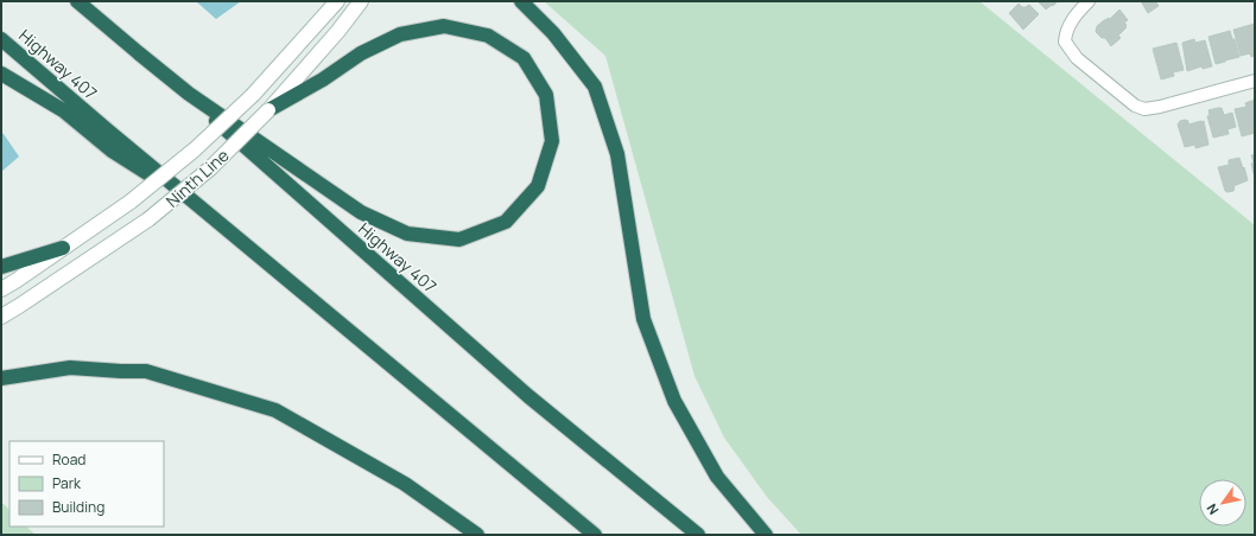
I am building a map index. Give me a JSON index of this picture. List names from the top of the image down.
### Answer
{
  "streets": {
    "highway": ["Highway 407"],
    "main road": ["Ninth Line"]
  },
  "legend": ["Road", "Park", "Building"],
  "north": "bottom left"
}
